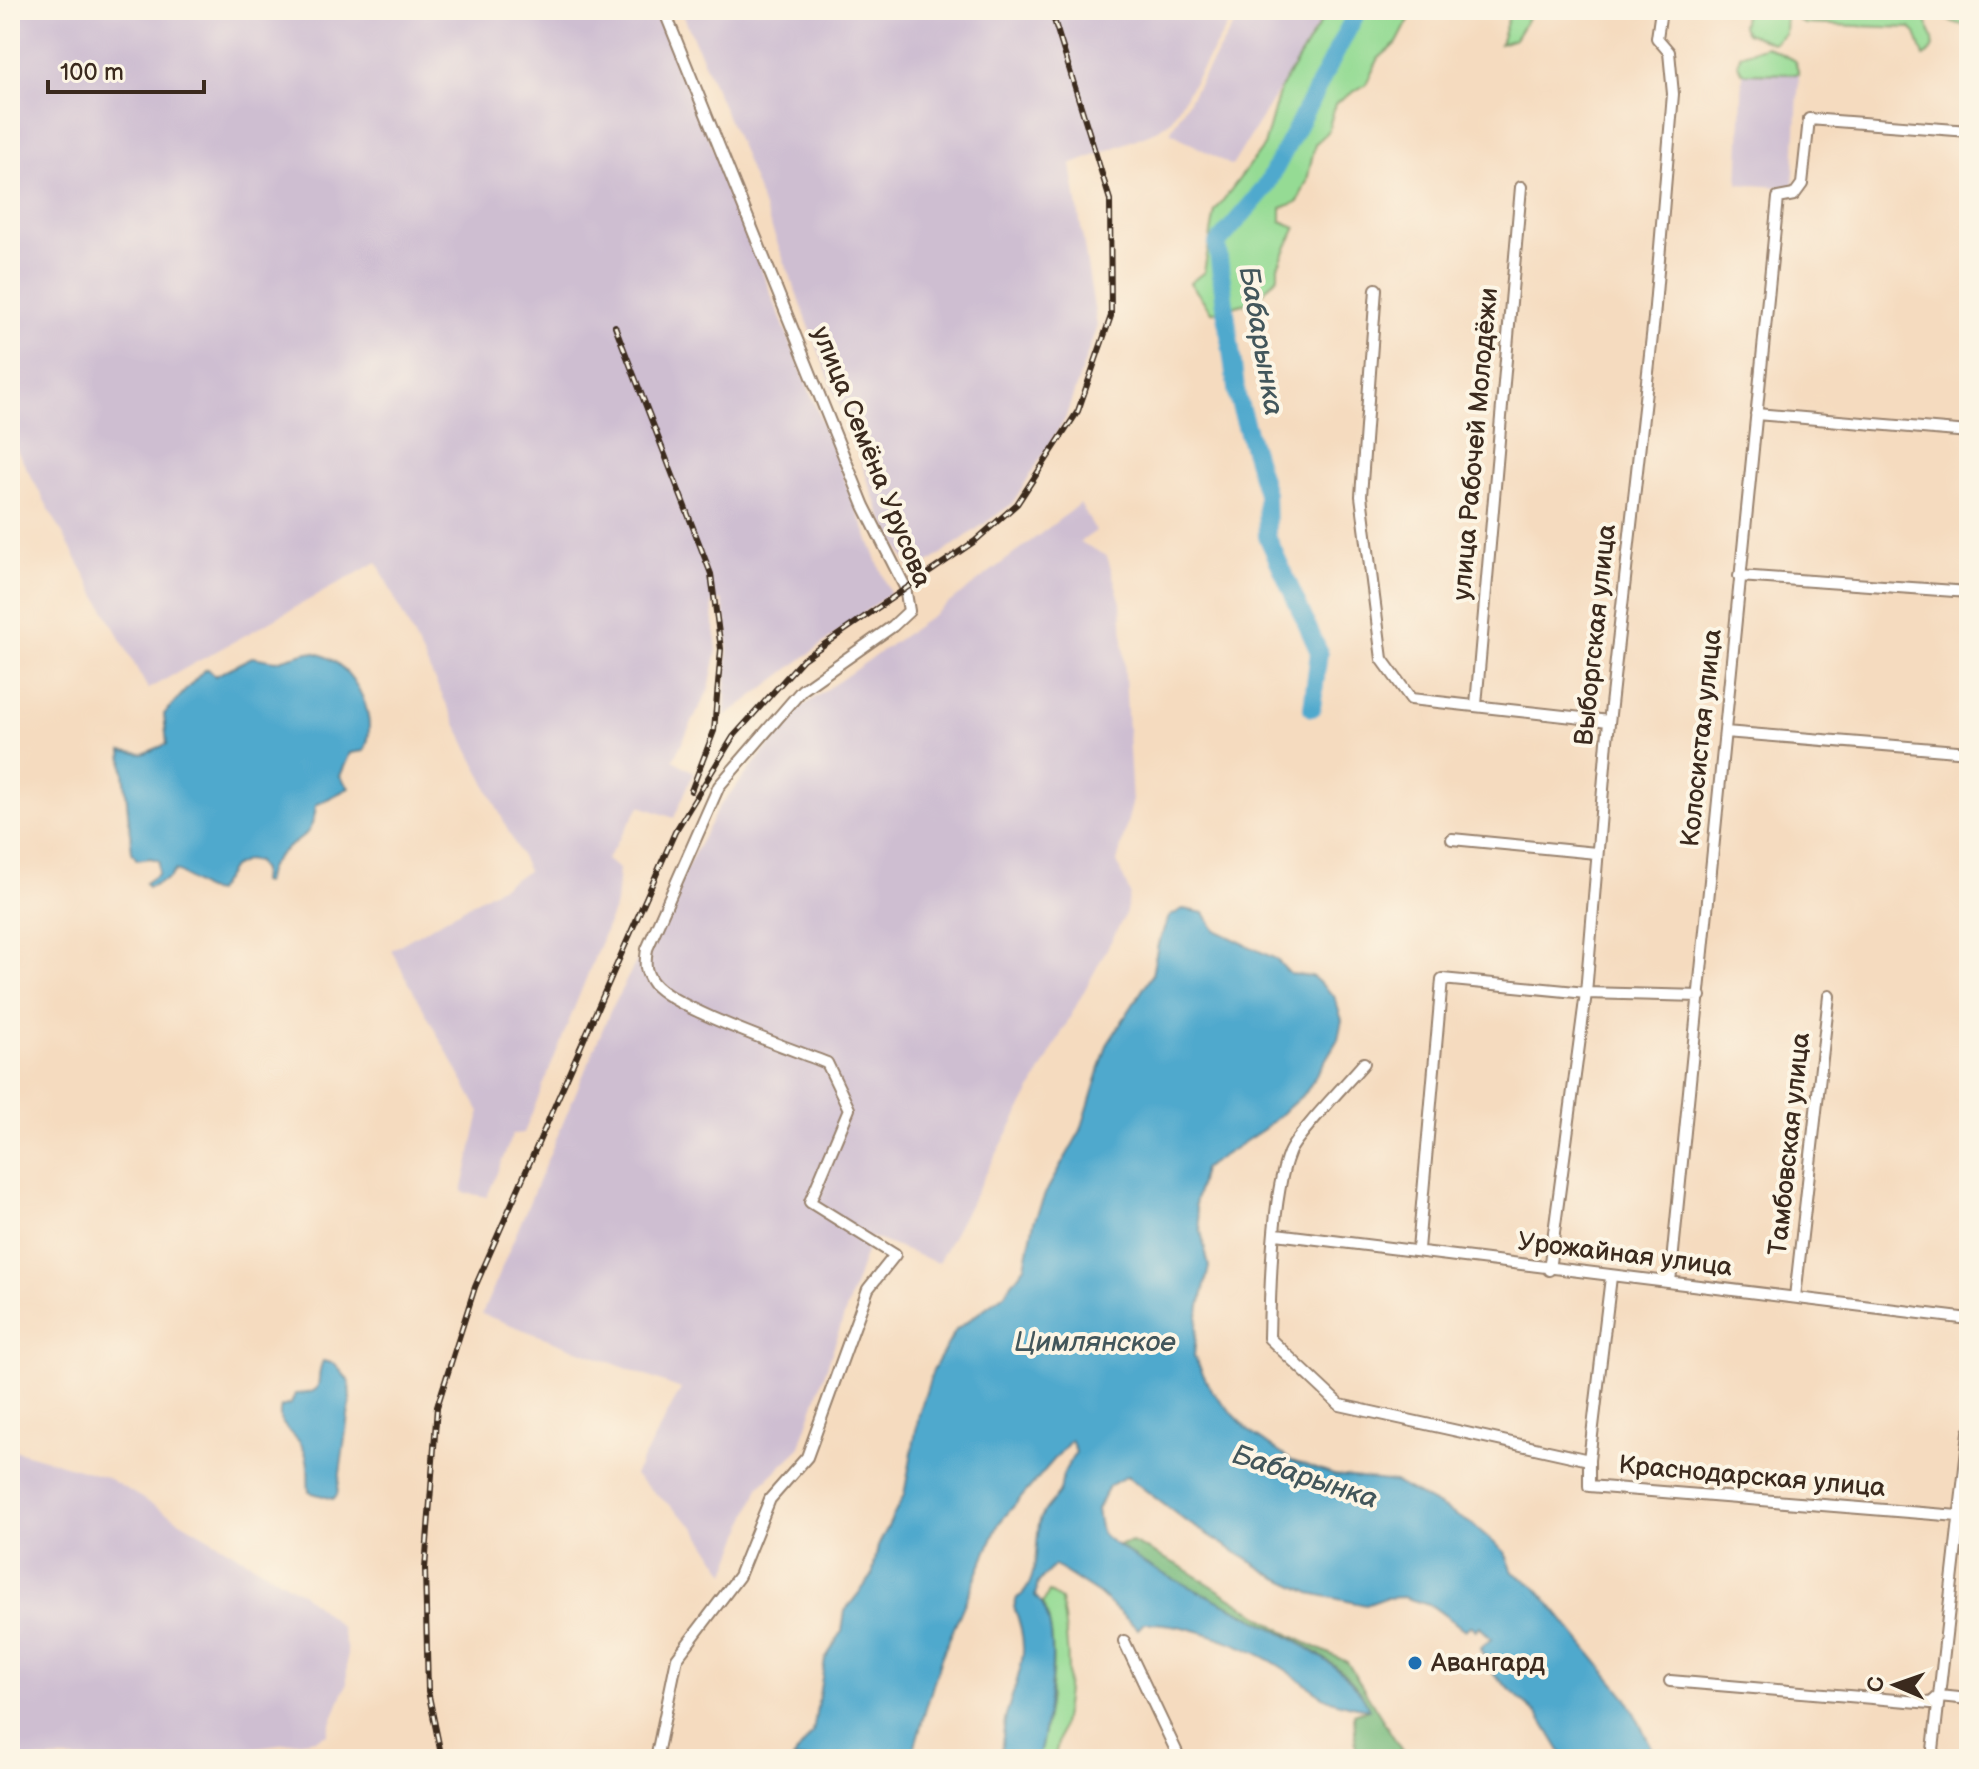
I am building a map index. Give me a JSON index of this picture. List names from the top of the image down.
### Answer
{
  "streets": {
    "street": [
      "улица Рабочей Молодёжи",
      "улица Семёна Урусова",
      "Выборгская улица",
      "Колосистая улица",
      "Тамбовская улица",
      "Урожайная улица",
      "Краснодарская улица"
    ]
  },
  "crossings": [
    ["Выборгская улица", "Урожайная улица"],
    ["Колосистая улица", "Урожайная улица"],
    ["Тамбовская улица", "Урожайная улица"],
    ["Урожайная улица", "Краснодарская улица"]
  ],
  "water": ["Бабарынка", "Цимлянское"],
  "places": ["Авангард"],
  "scale_bar": "100 m",
  "north": "left"
}
